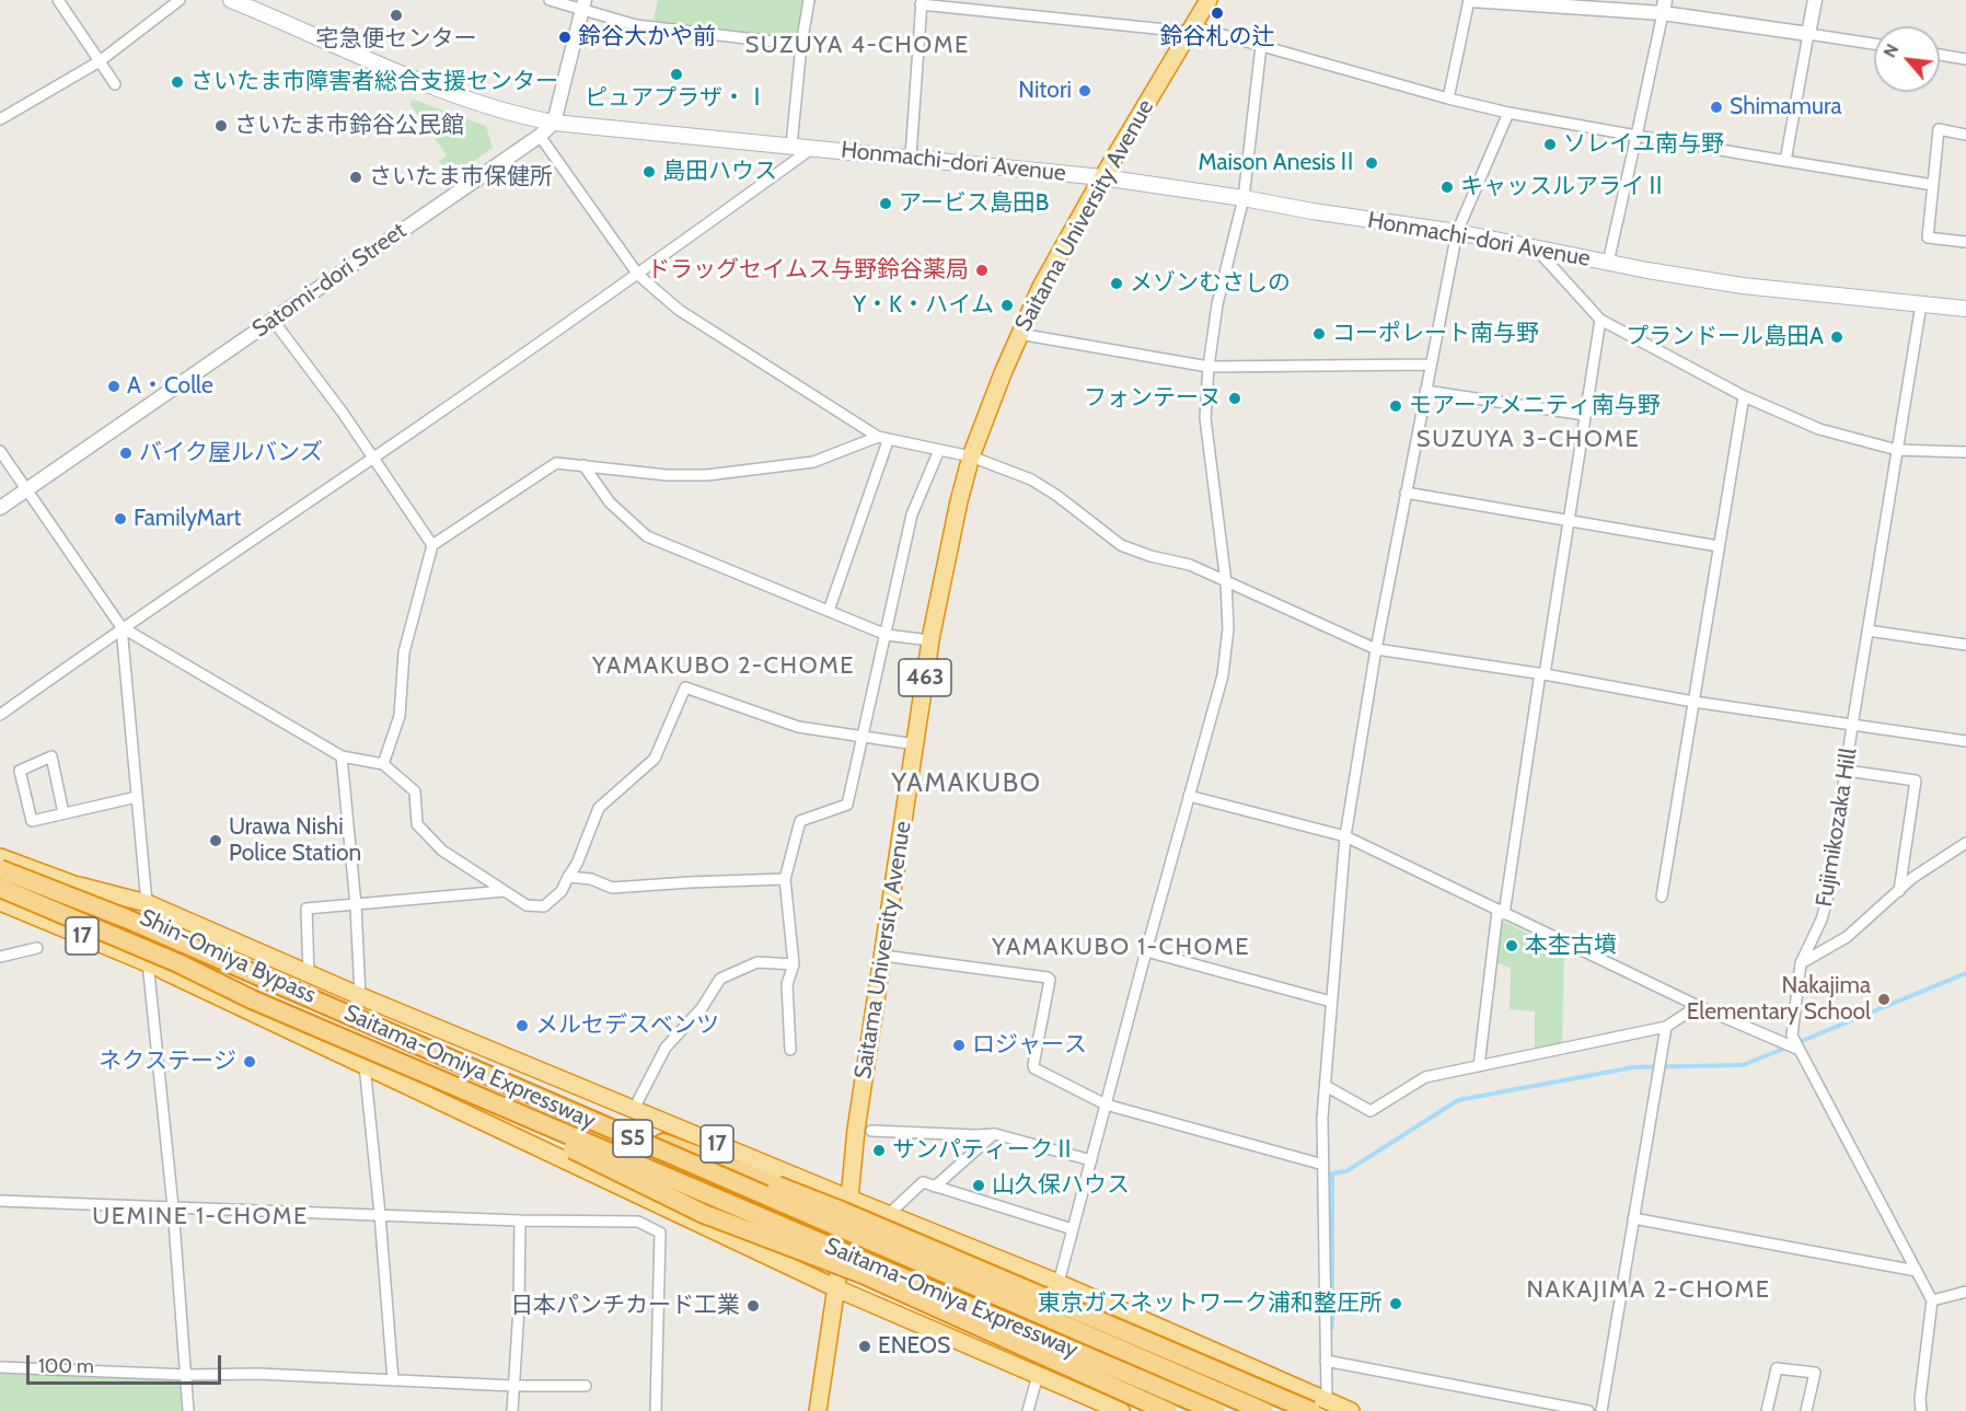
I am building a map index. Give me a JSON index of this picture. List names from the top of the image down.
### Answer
{
  "streets": {
    "highway": [
      "Saitama University Avenue",
      "463",
      "17",
      "Shin-Omiya Bypass",
      "Saitama-Omiya Expressway",
      "S5"
    ],
    "main road": ["Honmachi-dori Avenue"],
    "street": ["Satomi-dori Street", "Fujimikozaka Hill"]
  },
  "crossings": [
    ["Honmachi-dori Avenue", "Saitama University Avenue"],
    ["Honmachi-dori Avenue", "Satomi-dori Street"],
    ["Honmachi-dori Avenue", "Fujimikozaka Hill"],
    ["Saitama University Avenue", "17"],
    ["17", "Shin-Omiya Bypass"]
  ],
  "districts": [
    "SUZUYA 4-CHOME",
    "SUZUYA 3-CHOME",
    "YAMAKUBO 2-CHOME",
    "YAMAKUBO",
    "YAMAKUBO 1-CHOME",
    "UEMINE 1-CHOME",
    "NAKAJIMA 2-CHOME"
  ],
  "places": [
    "鈴谷札の辻",
    "宅急便センター",
    "鈴谷大かや前",
    "ピュアプラザ・Ⅰ",
    "さいたま市障害者総合支援センター",
    "Nitori",
    "Shimamura",
    "さいたま市鈴谷公民館",
    "ソレイユ南与野",
    "Maison AnesisⅡ",
    "島田ハウス",
    "さいたま市保健所",
    "キャッスルアライⅡ",
    "アービス島田B",
    "ドラッグセイムス与野鈴谷薬局",
    "メゾンむさしの",
    "Y・K・ハイム",
    "コーポレート南与野",
    "プランドール島田A",
    "A・Colle",
    "フォンテーヌ",
    "モアーアメニティ南与野",
    "バイク屋ルバンズ",
    "FamilyMart",
    "Urawa Nishi Police Station",
    "本杢古墳",
    "Nakajima Elementary School",
    "メルセデスベンツ",
    "ロジャース",
    "ネクステージ",
    "サンパティークⅡ",
    "山久保ハウス",
    "東京ガスネットワーク浦和整圧所",
    "日本パンチカード工業",
    "ENEOS"
  ],
  "scale_bar": "100 m",
  "north": "top left"
}
